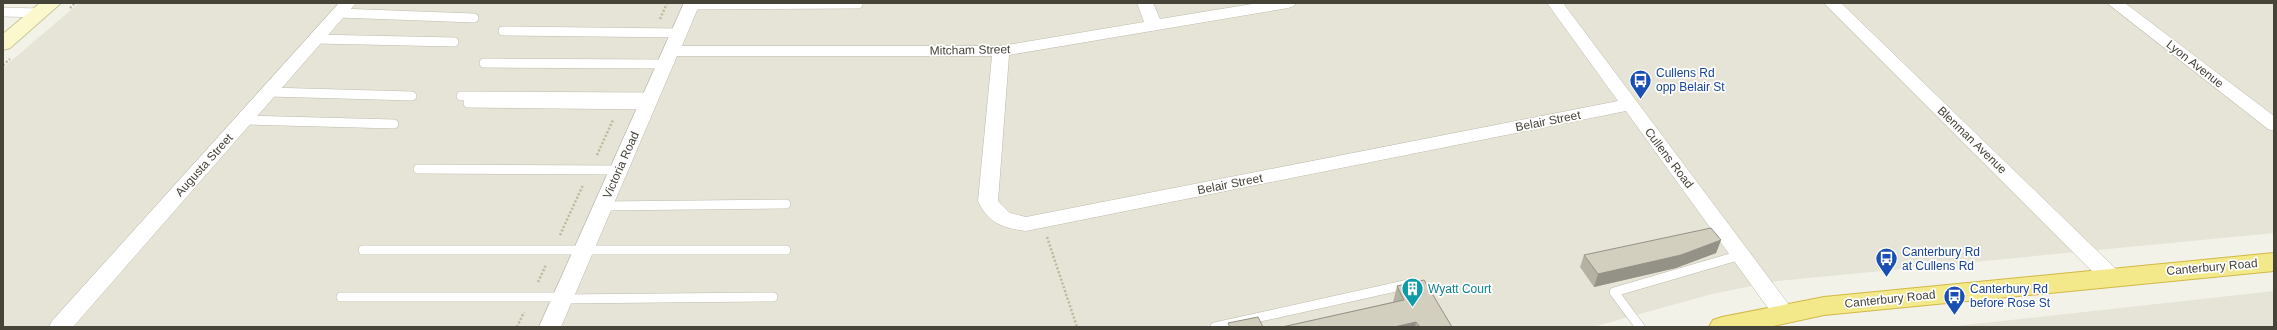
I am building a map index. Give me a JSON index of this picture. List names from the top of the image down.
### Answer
{
  "streets": {
    "highway": ["Canterbury Road"],
    "street": [
      "Mitcham Street",
      "Lyon Avenue",
      "Belair Street",
      "Blenman Avenue",
      "Cullens Road",
      "Augusta Street",
      "Victoria Road"
    ]
  },
  "crossings": [
    ["Mitcham Street", "Belair Street"],
    ["Mitcham Street", "Victoria Road"],
    ["Belair Street", "Cullens Road"],
    ["Blenman Avenue", "Canterbury Road"],
    ["Cullens Road", "Canterbury Road"]
  ],
  "places": {
    "bus stop": ["Cullens Rd opp Belair St", "Canterbury Rd at Cullens Rd", "Canterbury Rd before Rose St"],
    "building": ["Wyatt Court"]
  }
}
